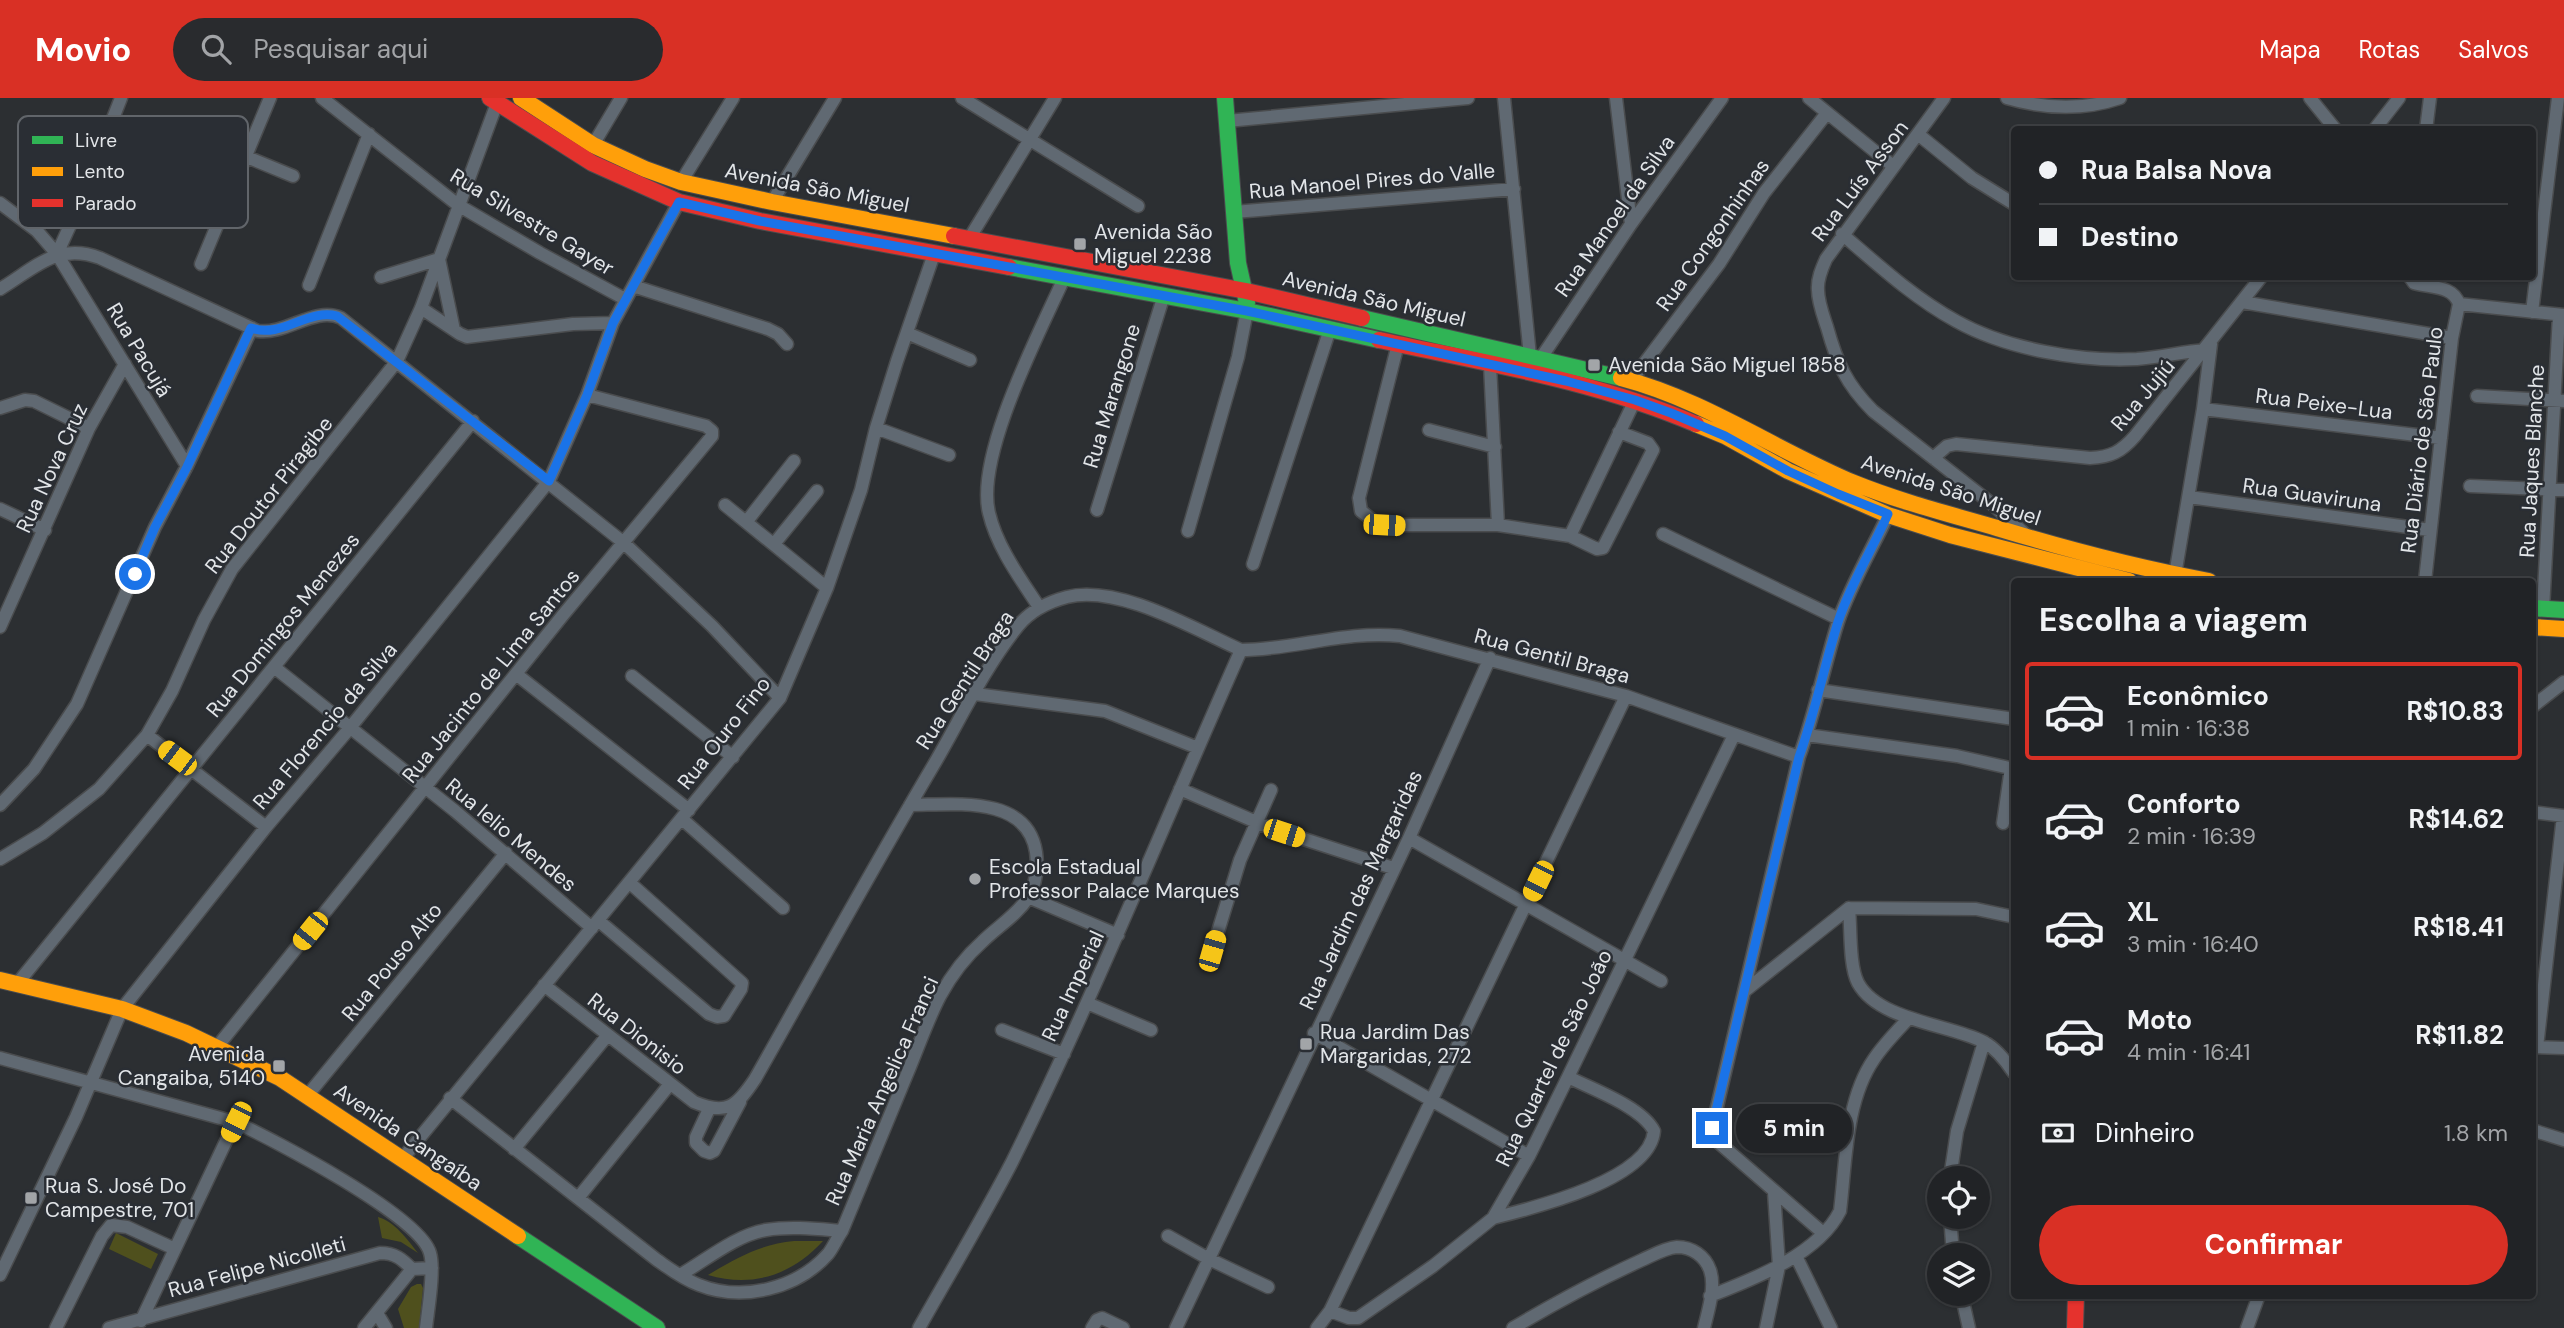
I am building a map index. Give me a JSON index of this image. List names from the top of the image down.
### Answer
{
  "streets": {
    "main road": ["Avenida São Miguel", "Avenida Cangaíba"],
    "street": [
      "Rua Manoel Pires do Valle",
      "Rua Luís Asson",
      "Rua Manoel da Silva",
      "Rua Silvestre Gayer",
      "Rua Congonhinhas",
      "Rua Pacujá",
      "Rua Jujiú",
      "Rua Marangone",
      "Rua Peixe-Lua",
      "Rua Diário de São Paulo",
      "Rua Jaques Blanche",
      "Rua Nova Cruz",
      "Rua Doutor Piragibe",
      "Rua Guaviruna",
      "Rua Domingos Menezes",
      "Rua Gentil Braga",
      "Rua Jacinto de Lima Santos",
      "Rua Florencio da Silva",
      "Rua Ouro Fino",
      "Rua lelio Mendes",
      "Rua Jardim das Margaridas",
      "Rua Pouso Alto",
      "Rua Imperial",
      "Rua Dionisio",
      "Rua Quartel de São João",
      "Rua Maria Angelica Franci",
      "Rua Felipe Nicolleti"
    ]
  },
  "crossings": [
    ["Rua Luís Asson", "Avenida São Miguel"],
    ["Rua Luís Asson", "Rua Jujiú"],
    ["Avenida São Miguel", "Rua Manoel da Silva"],
    ["Avenida São Miguel", "Rua Congonhinhas"],
    ["Avenida São Miguel", "Rua Marangone"],
    ["Avenida São Miguel", "Rua Doutor Piragibe"],
    ["Avenida São Miguel", "Rua Florencio da Silva"],
    ["Avenida São Miguel", "Rua Ouro Fino"],
    ["Rua Silvestre Gayer", "Rua Doutor Piragibe"],
    ["Rua Silvestre Gayer", "Rua Florencio da Silva"],
    ["Rua Pacujá", "Rua Nova Cruz"],
    ["Rua Peixe-Lua", "Rua Diário de São Paulo"],
    ["Rua Diário de São Paulo", "Rua Guaviruna"],
    ["Rua Domingos Menezes", "Rua lelio Mendes"],
    ["Rua Domingos Menezes", "Avenida Cangaíba"],
    ["Rua Gentil Braga", "Rua Jardim das Margaridas"],
    ["Rua Gentil Braga", "Rua Imperial"],
    ["Rua Gentil Braga", "Rua Dionisio"],
    ["Rua Gentil Braga", "Rua Quartel de São João"],
    ["Rua Jacinto de Lima Santos", "Rua Florencio da Silva"],
    ["Rua Jacinto de Lima Santos", "Rua lelio Mendes"],
    ["Rua Jacinto de Lima Santos", "Avenida Cangaíba"],
    ["Rua Florencio da Silva", "Rua lelio Mendes"],
    ["Rua Florencio da Silva", "Avenida Cangaíba"],
    ["Rua Ouro Fino", "Rua lelio Mendes"],
    ["Rua Ouro Fino", "Rua Dionisio"],
    ["Rua Ouro Fino", "Avenida Cangaíba"],
    ["Rua lelio Mendes", "Rua Pouso Alto"],
    ["Rua Pouso Alto", "Avenida Cangaíba"]
  ],
  "places": {
    "transit": [
      "Avenida São Miguel 2238",
      "Avenida São Miguel 1858",
      "Rua Jardim Das Margaridas, 272",
      "Avenida Cangaiba, 5140",
      "Rua S. José Do Campestre, 701"
    ],
    "other": ["Escola Estadual Professor Palace Marques"]
  },
  "legend": ["Livre", "Lento", "Parado"],
  "page": {
    "header": "Movio",
    "search": "Pesquisar aqui",
    "nav": ["Mapa", "Rotas", "Salvos"],
    "banner": ["Rua Balsa Nova", "Destino"],
    "heading": "Escolha a viagem",
    "list": [
      {
        "name": "Econômico",
        "note": "1 min · 16:38",
        "value": "R$10.83"
      },
      {
        "name": "Conforto",
        "note": "2 min · 16:39",
        "value": "R$14.62"
      },
      {
        "name": "XL",
        "note": "3 min · 16:40",
        "value": "R$18.41"
      },
      {
        "name": "Moto",
        "note": "4 min · 16:41",
        "value": "R$11.82"
      }
    ],
    "pay": ["Dinheiro", "1.8 km"],
    "bubble": "5 min",
    "buttons": "Confirmar"
  }
}
